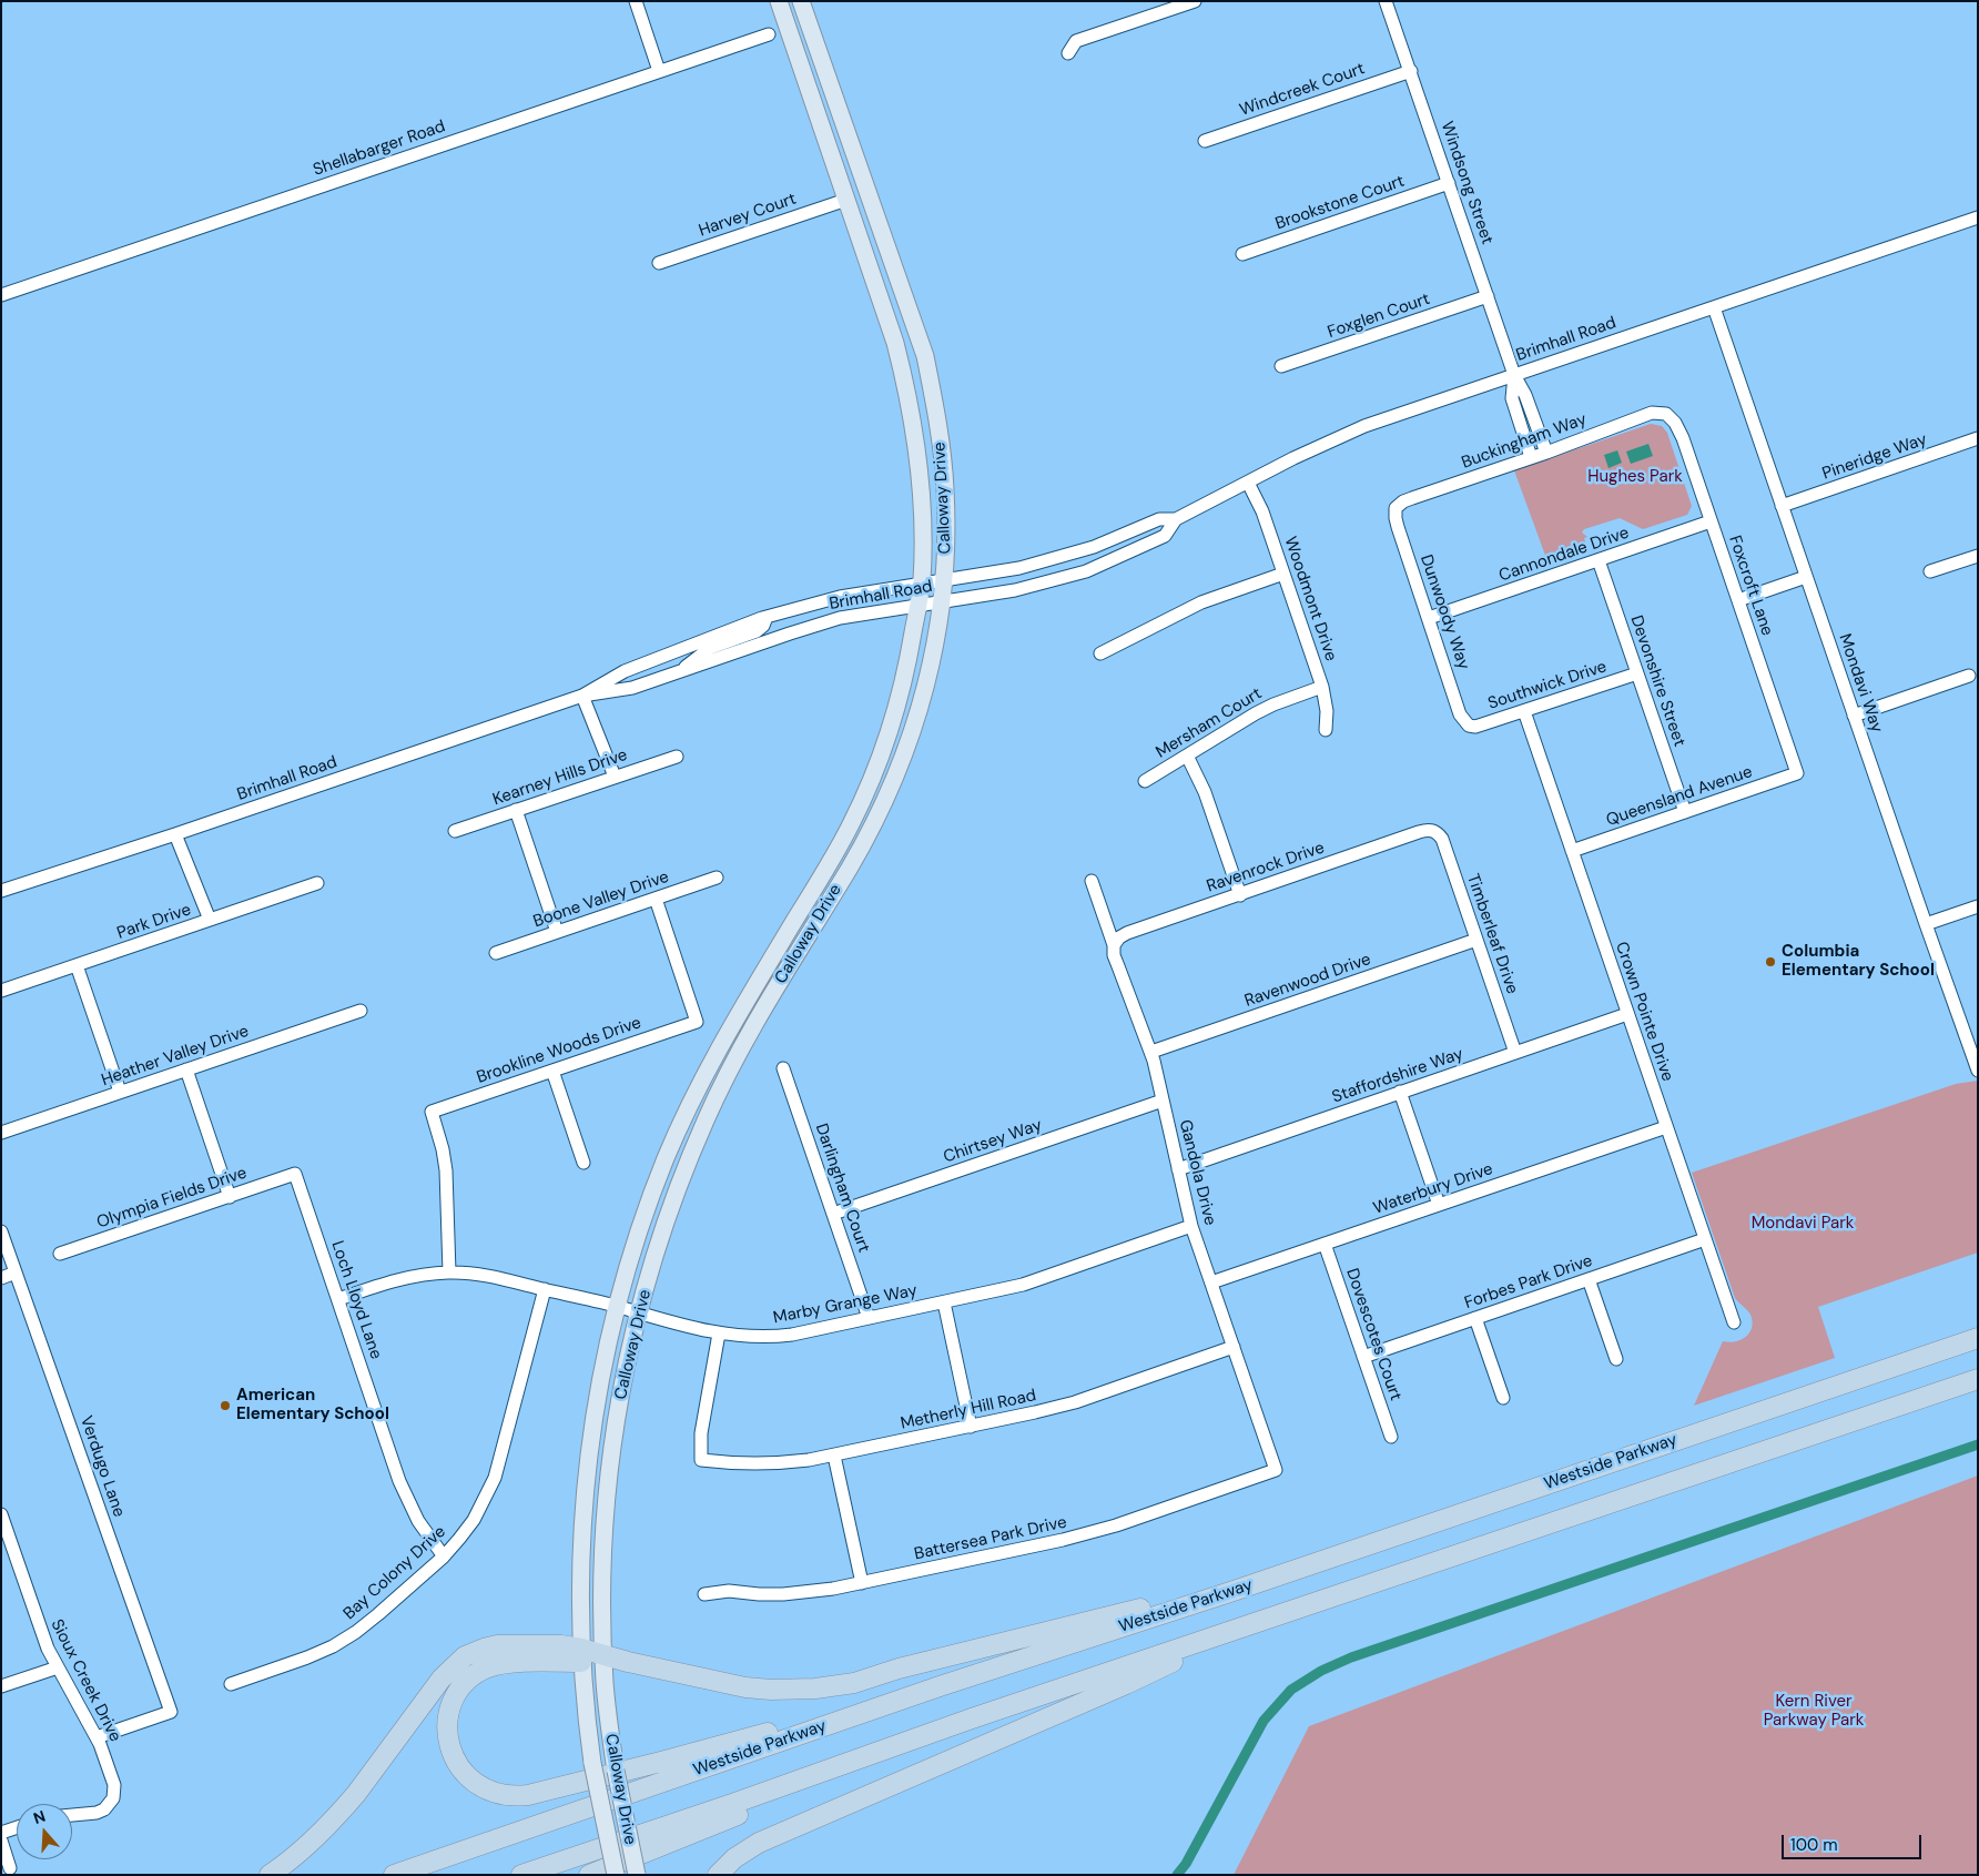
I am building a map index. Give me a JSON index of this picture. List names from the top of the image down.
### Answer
{
  "streets": {
    "highway": ["Westside Parkway"],
    "main road": ["Calloway Drive"],
    "street": [
      "Windcreek Court",
      "Shellabarger Road",
      "Windsong Street",
      "Brookstone Court",
      "Harvey Court",
      "Foxglen Court",
      "Brimhall Road",
      "Buckingham Way",
      "Pineridge Way",
      "Cannondale Drive",
      "Foxcroft Lane",
      "Woodmont Drive",
      "Dunwoody Way",
      "Devonshire Street",
      "Mondavi Way",
      "Southwick Drive",
      "Mersham Court",
      "Kearney Hills Drive",
      "Queensland Avenue",
      "Ravenrock Drive",
      "Boone Valley Drive",
      "Park Drive",
      "Timberleaf Drive",
      "Ravenwood Drive",
      "Crown Pointe Drive",
      "Brookline Woods Drive",
      "Heather Valley Drive",
      "Staffordshire Way",
      "Chirtsey Way",
      "Gandola Drive",
      "Darlingham Court",
      "Waterbury Drive",
      "Olympia Fields Drive",
      "Forbes Park Drive",
      "Loch Lloyd Lane",
      "Marby Grange Way",
      "Dovescotes Court",
      "Metherly Hill Road",
      "Verdugo Lane",
      "Battersea Park Drive",
      "Bay Colony Drive",
      "Sioux Creek Drive"
    ]
  },
  "crossings": [
    ["Windcreek Court", "Windsong Street"],
    ["Windsong Street", "Brookstone Court"],
    ["Windsong Street", "Foxglen Court"],
    ["Windsong Street", "Brimhall Road"],
    ["Windsong Street", "Buckingham Way"],
    ["Harvey Court", "Calloway Drive"],
    ["Brimhall Road", "Calloway Drive"],
    ["Brimhall Road", "Woodmont Drive"],
    ["Brimhall Road", "Mondavi Way"],
    ["Buckingham Way", "Foxcroft Lane"],
    ["Buckingham Way", "Dunwoody Way"],
    ["Pineridge Way", "Mondavi Way"],
    ["Calloway Drive", "Marby Grange Way"],
    ["Cannondale Drive", "Foxcroft Lane"],
    ["Cannondale Drive", "Dunwoody Way"],
    ["Cannondale Drive", "Devonshire Street"],
    ["Foxcroft Lane", "Queensland Avenue"],
    ["Woodmont Drive", "Mersham Court"],
    ["Dunwoody Way", "Southwick Drive"],
    ["Devonshire Street", "Southwick Drive"],
    ["Devonshire Street", "Queensland Avenue"],
    ["Southwick Drive", "Crown Pointe Drive"],
    ["Queensland Avenue", "Crown Pointe Drive"],
    ["Ravenrock Drive", "Timberleaf Drive"],
    ["Ravenrock Drive", "Gandola Drive"],
    ["Boone Valley Drive", "Brookline Woods Drive"],
    ["Timberleaf Drive", "Ravenwood Drive"],
    ["Timberleaf Drive", "Staffordshire Way"],
    ["Ravenwood Drive", "Gandola Drive"],
    ["Crown Pointe Drive", "Staffordshire Way"],
    ["Crown Pointe Drive", "Waterbury Drive"],
    ["Crown Pointe Drive", "Forbes Park Drive"],
    ["Brookline Woods Drive", "Marby Grange Way"],
    ["Staffordshire Way", "Gandola Drive"],
    ["Chirtsey Way", "Gandola Drive"],
    ["Chirtsey Way", "Darlingham Court"],
    ["Gandola Drive", "Waterbury Drive"],
    ["Gandola Drive", "Marby Grange Way"],
    ["Gandola Drive", "Metherly Hill Road"],
    ["Gandola Drive", "Battersea Park Drive"],
    ["Darlingham Court", "Marby Grange Way"],
    ["Waterbury Drive", "Dovescotes Court"],
    ["Olympia Fields Drive", "Loch Lloyd Lane"],
    ["Forbes Park Drive", "Dovescotes Court"],
    ["Loch Lloyd Lane", "Marby Grange Way"],
    ["Loch Lloyd Lane", "Bay Colony Drive"],
    ["Marby Grange Way", "Metherly Hill Road"],
    ["Marby Grange Way", "Bay Colony Drive"],
    ["Verdugo Lane", "Sioux Creek Drive"]
  ],
  "parks": ["Hughes Park", "Mondavi Park", "Kern River Parkway Park"],
  "places": ["Columbia Elementary School", "American Elementary School"],
  "scale_bar": "100 m",
  "north": "top"
}
